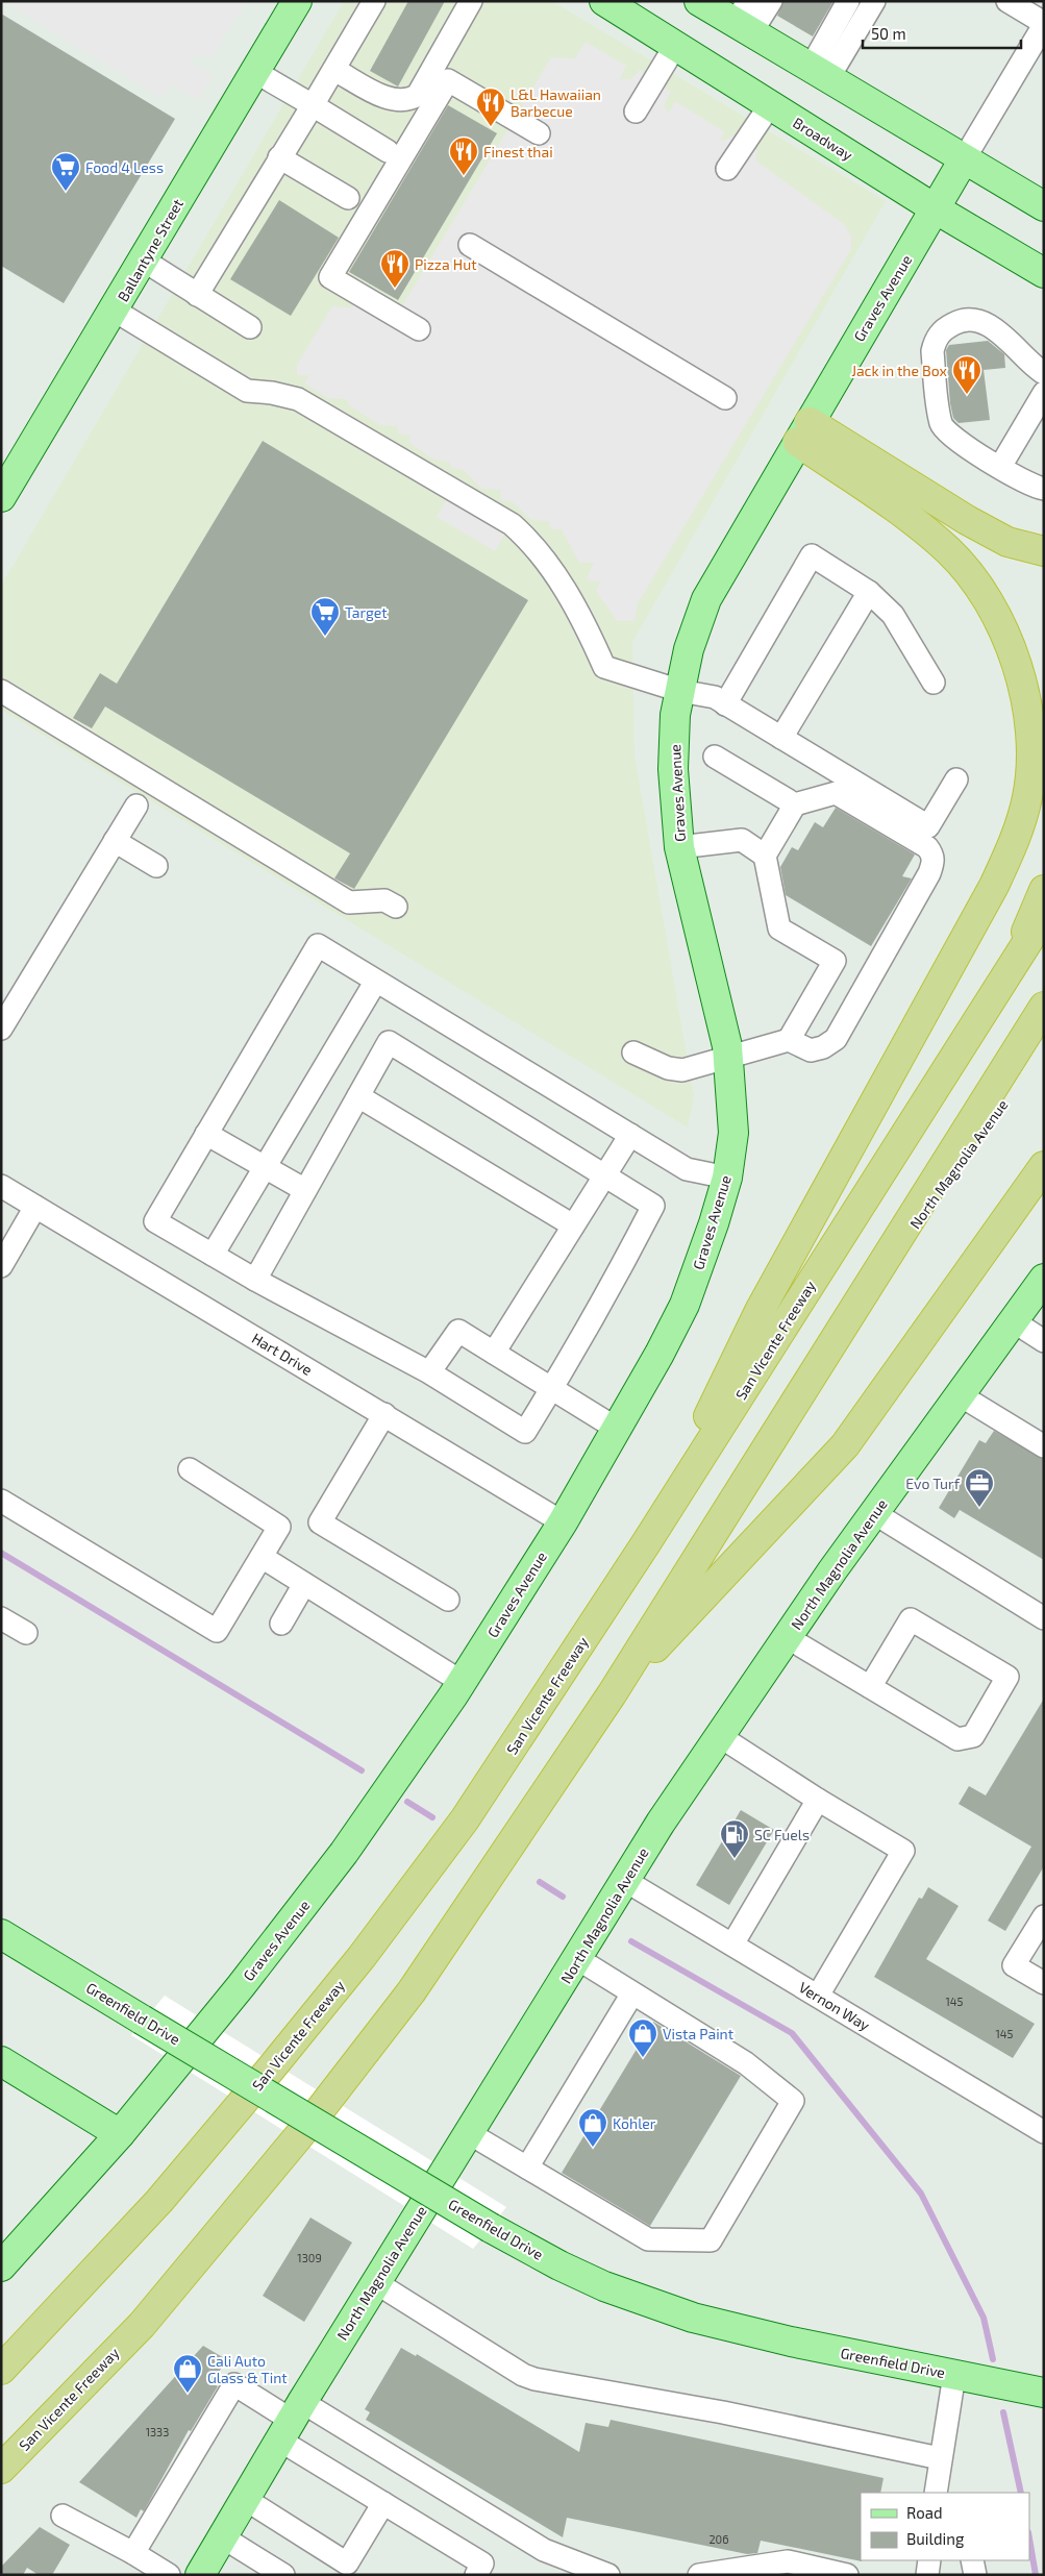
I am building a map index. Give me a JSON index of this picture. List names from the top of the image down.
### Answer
{
  "streets": {
    "highway": ["North Magnolia Avenue", "San Vicente Freeway"],
    "main road": [
      "Broadway",
      "Ballantyne Street",
      "Graves Avenue",
      "Greenfield Drive"
    ],
    "street": ["Hart Drive", "Vernon Way"]
  },
  "crossings": [
    ["Broadway", "Graves Avenue"],
    ["Graves Avenue", "Hart Drive"],
    ["North Magnolia Avenue", "San Vicente Freeway"],
    ["North Magnolia Avenue", "Vernon Way"]
  ],
  "places": {
    "restaurant": [
      "L&L Hawaiian Barbecue",
      "Finest thai",
      "Pizza Hut",
      "Jack in the Box"
    ],
    "supermarket": ["Food 4 Less", "Target"],
    "office": ["Evo Turf"],
    "fuel station": ["SC Fuels"],
    "shop": ["Vista Paint", "Kohler", "Cali Auto Glass & Tint"]
  },
  "house_numbers": [
    "145",
    "145",
    "1309",
    "1333",
    "206"
  ],
  "legend": ["Road", "Building"],
  "scale_bar": "50 m"
}
